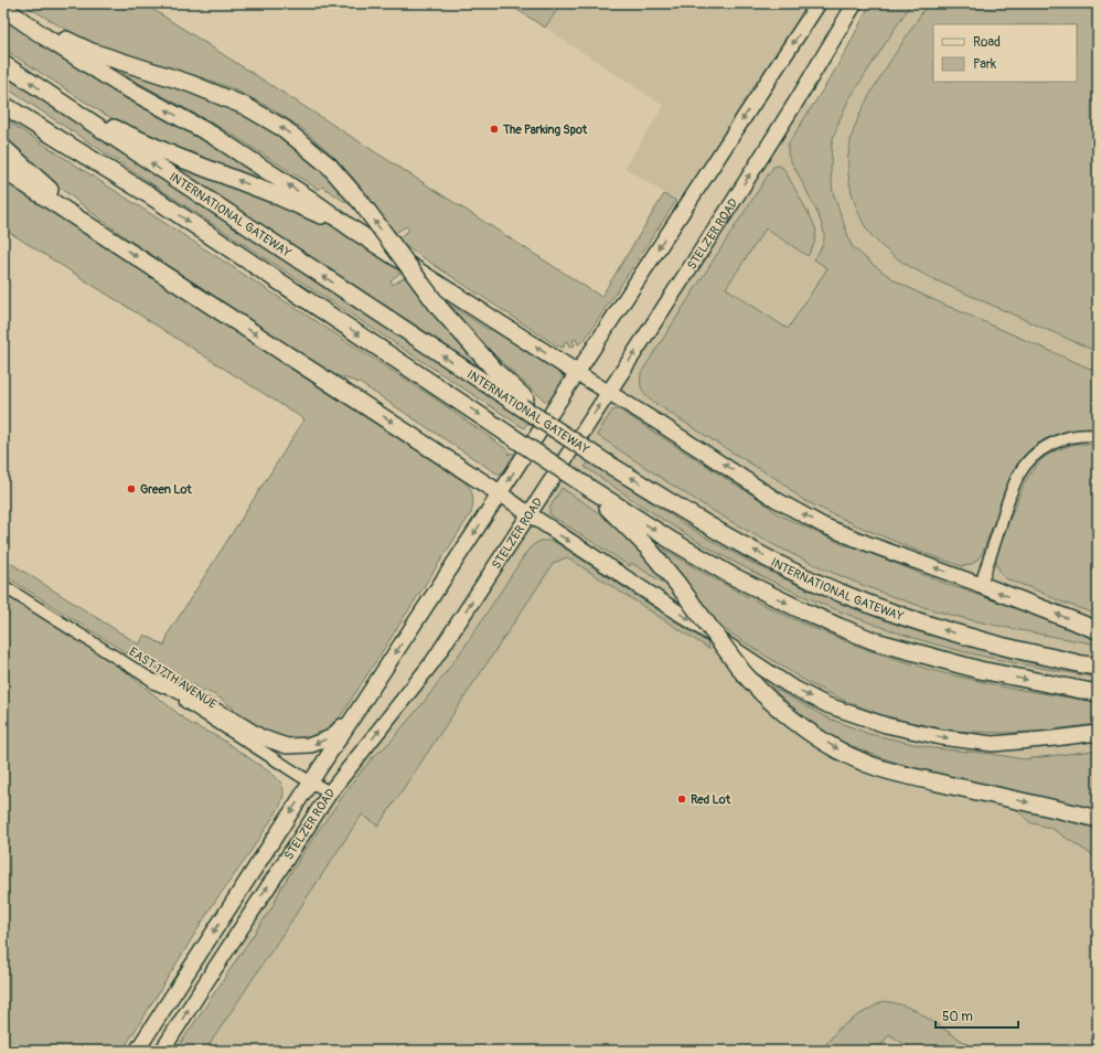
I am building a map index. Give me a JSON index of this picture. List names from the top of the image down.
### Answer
{
  "streets": {
    "highway": ["INTERNATIONAL GATEWAY"],
    "main road": ["STELZER ROAD"],
    "street": ["EAST 17TH AVENUE"]
  },
  "crossings": [
    ["STELZER ROAD", "EAST 17TH AVENUE"]
  ],
  "places": ["The Parking Spot", "Green Lot", "Red Lot"],
  "legend": ["Road", "Park"],
  "scale_bar": "50 m"
}
